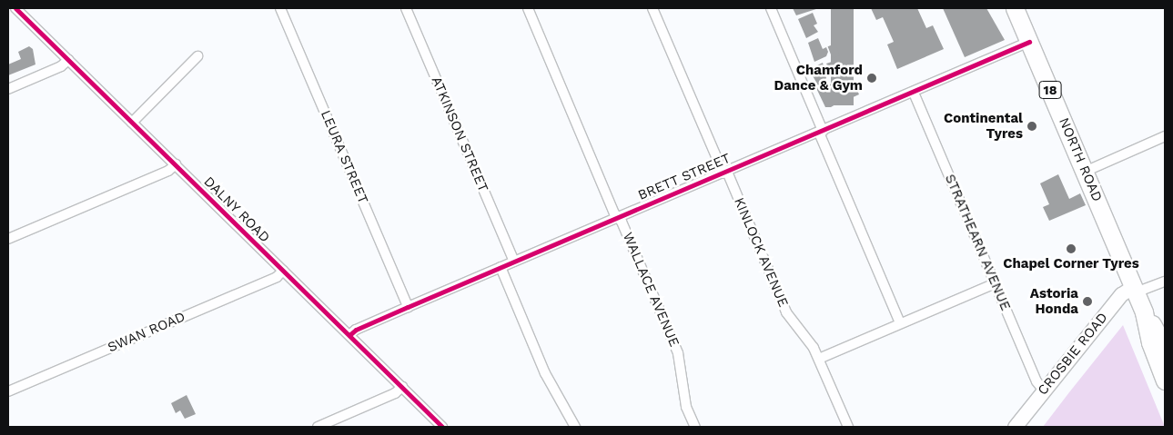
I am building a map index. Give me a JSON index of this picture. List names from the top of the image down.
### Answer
{
  "streets": {
    "highway": ["18", "NORTH ROAD"],
    "street": [
      "ATKINSON STREET",
      "LEURA STREET",
      "BRETT STREET",
      "DALNY ROAD",
      "STRATHEARN AVENUE",
      "KINLOCK AVENUE",
      "WALLACE AVENUE",
      "SWAN ROAD",
      "CROSBIE ROAD"
    ]
  },
  "crossings": [
    ["ATKINSON STREET", "BRETT STREET"],
    ["LEURA STREET", "BRETT STREET"],
    ["NORTH ROAD", "BRETT STREET"],
    ["NORTH ROAD", "CROSBIE ROAD"],
    ["BRETT STREET", "DALNY ROAD"],
    ["BRETT STREET", "STRATHEARN AVENUE"],
    ["BRETT STREET", "KINLOCK AVENUE"],
    ["BRETT STREET", "WALLACE AVENUE"],
    ["DALNY ROAD", "SWAN ROAD"],
    ["STRATHEARN AVENUE", "CROSBIE ROAD"]
  ],
  "places": [
    "Chamford Dance & Gym",
    "Continental Tyres",
    "Chapel Corner Tyres",
    "Astoria Honda"
  ]
}
